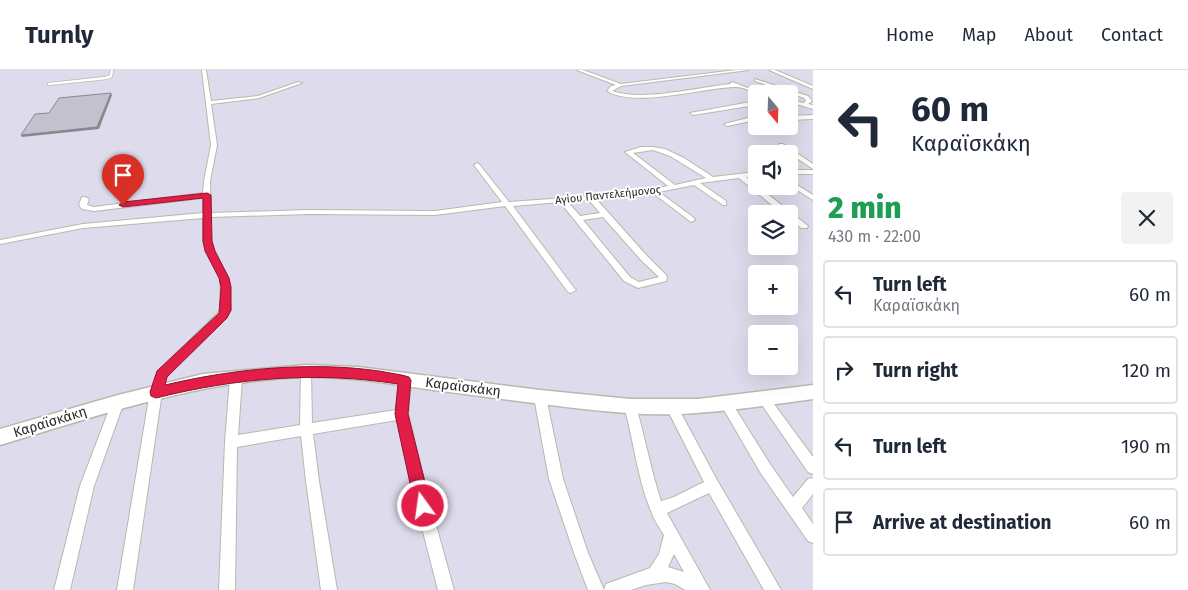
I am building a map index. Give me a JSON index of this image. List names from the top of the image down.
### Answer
{
  "streets": {
    "street": ["Αγίου Παντελεήμονος", "Καραϊσκάκη"]
  },
  "north": "bottom",
  "page": {
    "header": "Turnly",
    "nav": [
      "Home",
      "Map",
      "About",
      "Contact"
    ],
    "turn": ["60 m", "Καραϊσκάκη"],
    "map_buttons": ["+", "−"],
    "heading": ["2 min", "430 m · 22:00"],
    "list": [
      {
        "name": "Turn left",
        "note": "Καραϊσκάκη",
        "value": "60 m"
      },
      {
        "name": "Turn right",
        "value": "120 m"
      },
      {
        "name": "Turn left",
        "value": "190 m"
      },
      {
        "name": "Arrive at destination",
        "value": "60 m"
      }
    ]
  }
}
